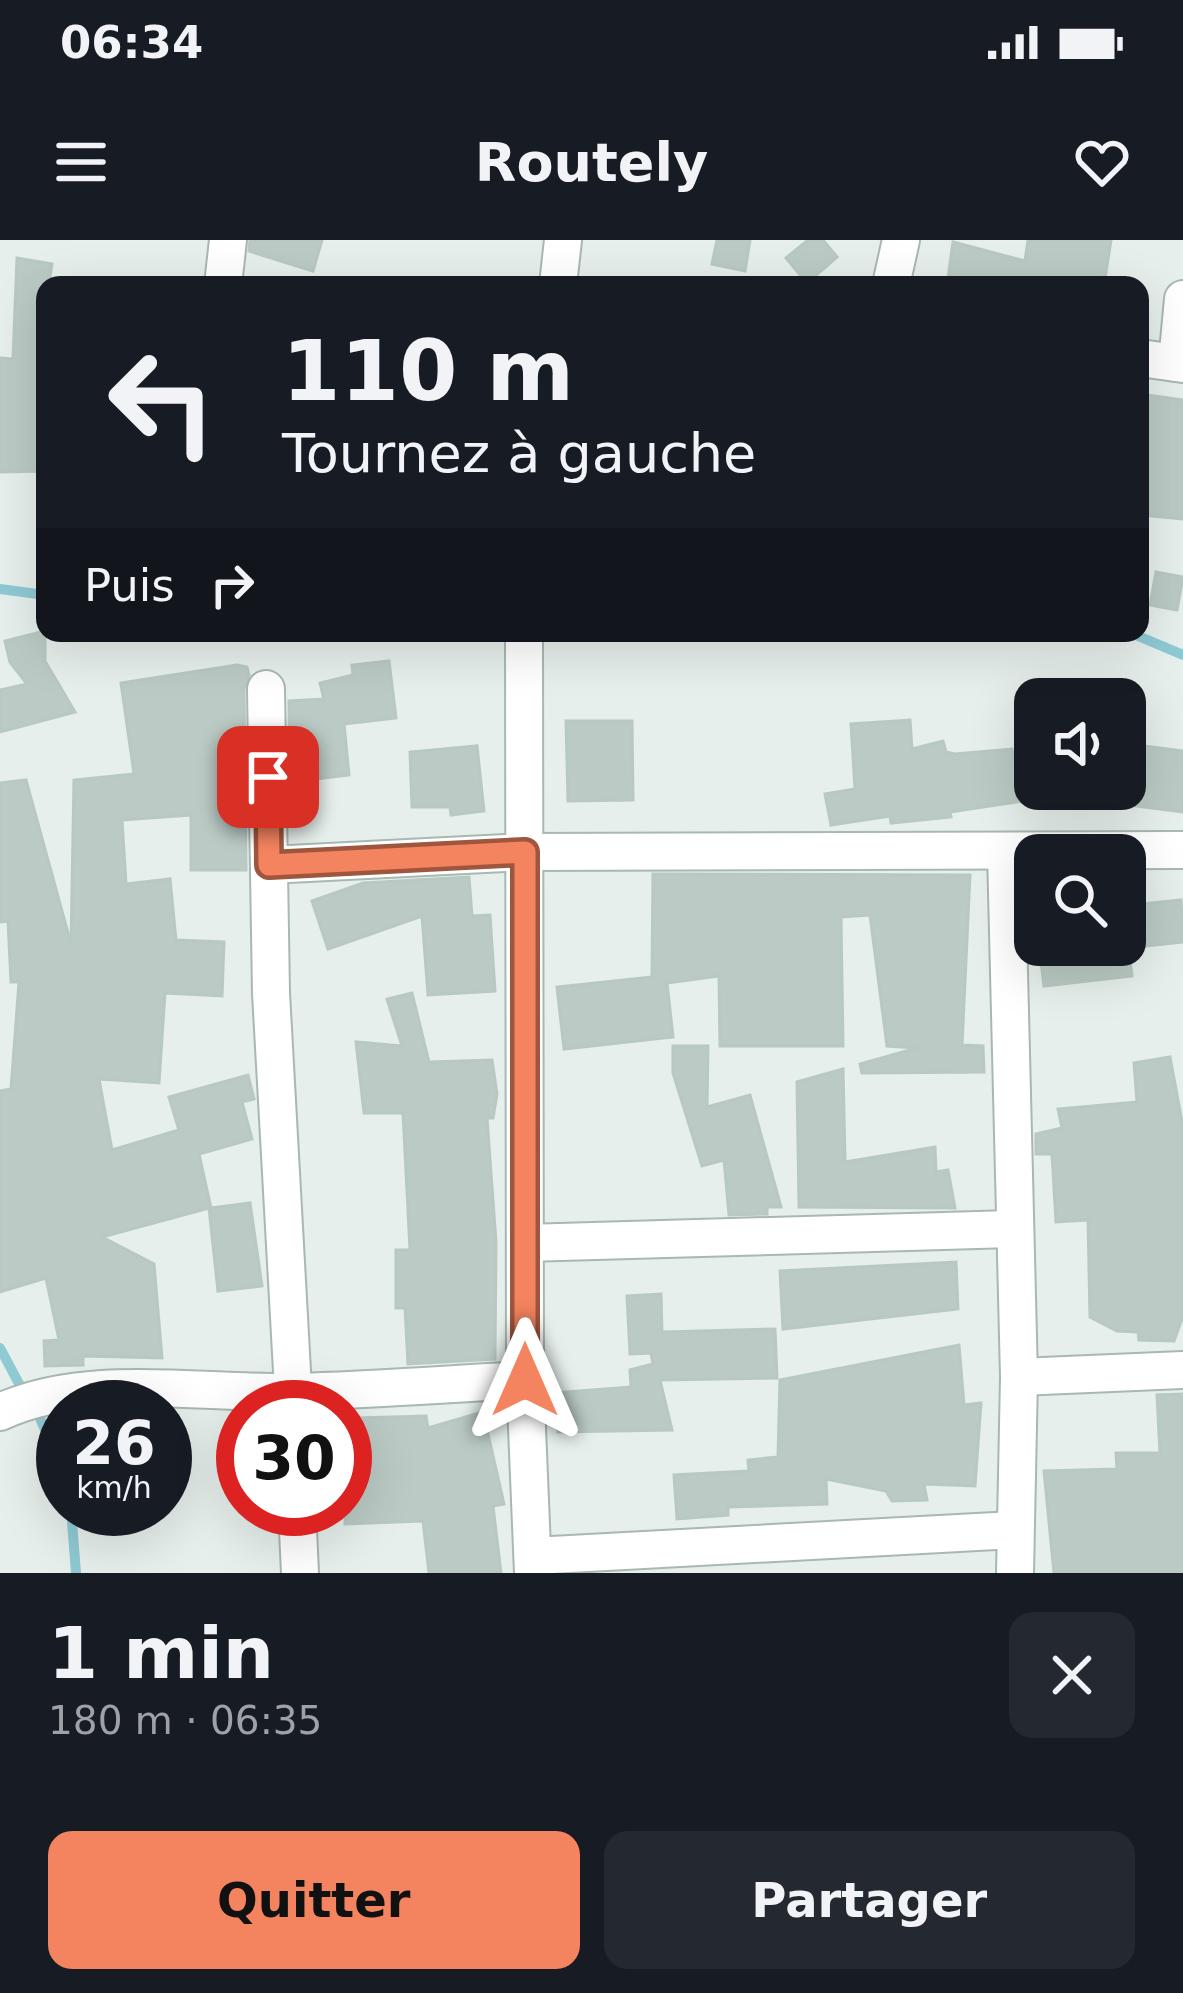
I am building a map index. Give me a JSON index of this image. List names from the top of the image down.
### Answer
{
  "page": {
    "status": "06:34",
    "header": "Routely",
    "turn": ["110 m", "Tournez à gauche"],
    "then": "Puis",
    "speed": "26 km/h",
    "limit": "30",
    "heading": ["1 min", "180 m · 06:35"],
    "buttons": ["Quitter", "Partager"]
  }
}
